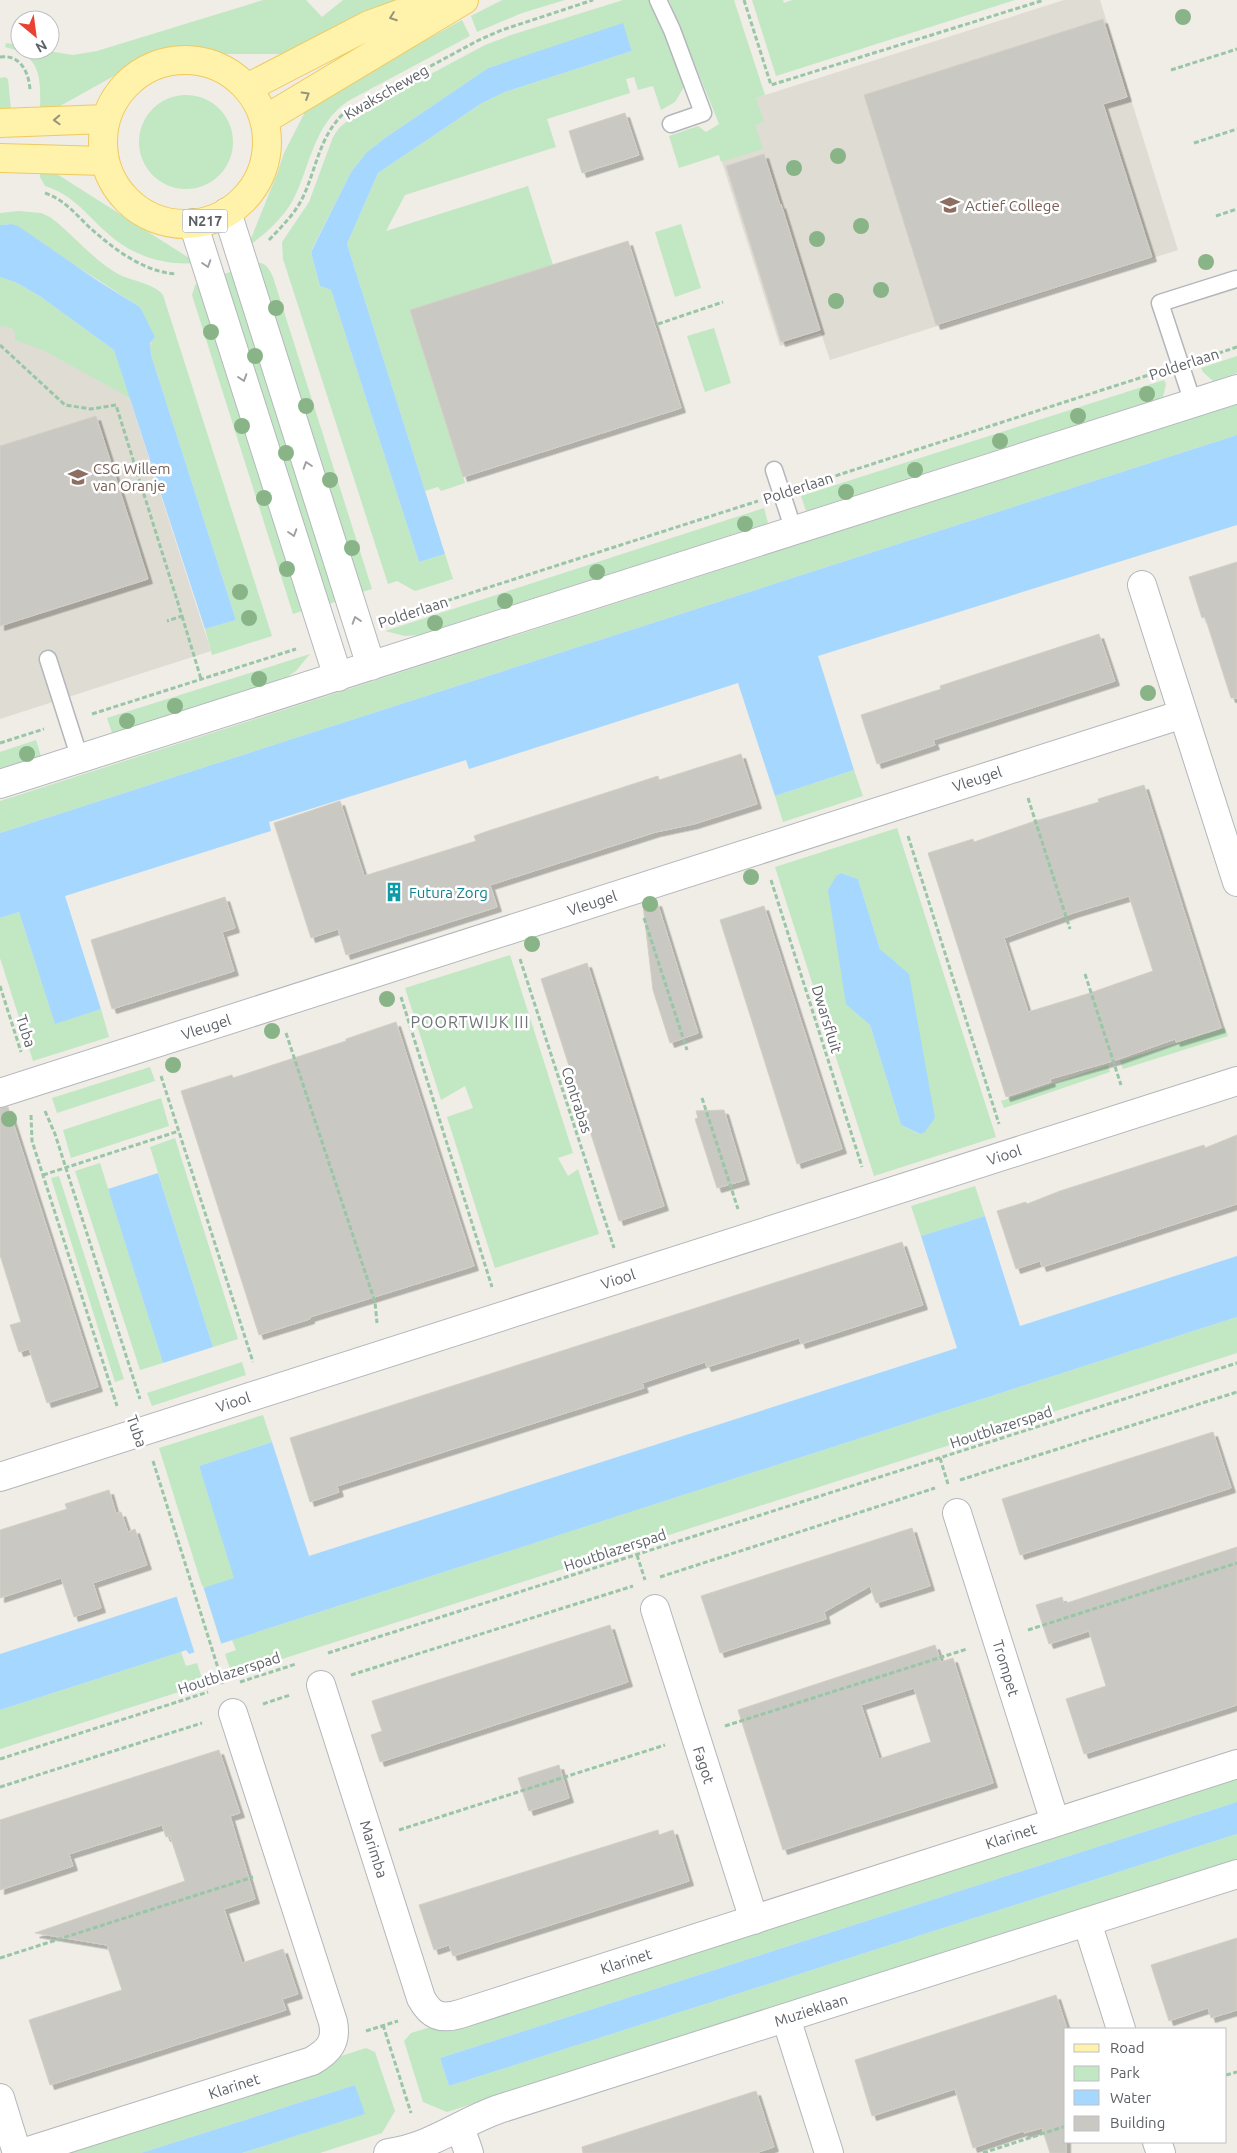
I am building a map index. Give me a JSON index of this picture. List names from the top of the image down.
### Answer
{
  "streets": {
    "main road": ["N217"],
    "street": [
      "Polderlaan",
      "Vleugel",
      "Viool",
      "Trompet",
      "Fagot",
      "Klarinet",
      "Marimba",
      "Muzieklaan"
    ],
    "path": [
      "Kwakscheweg",
      "Dwarsfluit",
      "Tuba",
      "Contrabas",
      "Houtblazerspad"
    ]
  },
  "crossings": [
    ["Kwakscheweg", "Polderlaan"],
    ["N217", "Polderlaan"],
    ["Vleugel", "Dwarsfluit"],
    ["Vleugel", "Tuba"],
    ["Vleugel", "Contrabas"],
    ["Dwarsfluit", "Viool"],
    ["Tuba", "Viool"],
    ["Contrabas", "Viool"],
    ["Trompet", "Klarinet"],
    ["Fagot", "Klarinet"],
    ["Klarinet", "Marimba"]
  ],
  "districts": ["POORTWIJK III"],
  "places": {
    "school or university": ["Actief College", "CSG Willem van Oranje"],
    "building": ["Futura Zorg"]
  },
  "legend": [
    "Road",
    "Park",
    "Water",
    "Building"
  ],
  "north": "bottom right"
}
